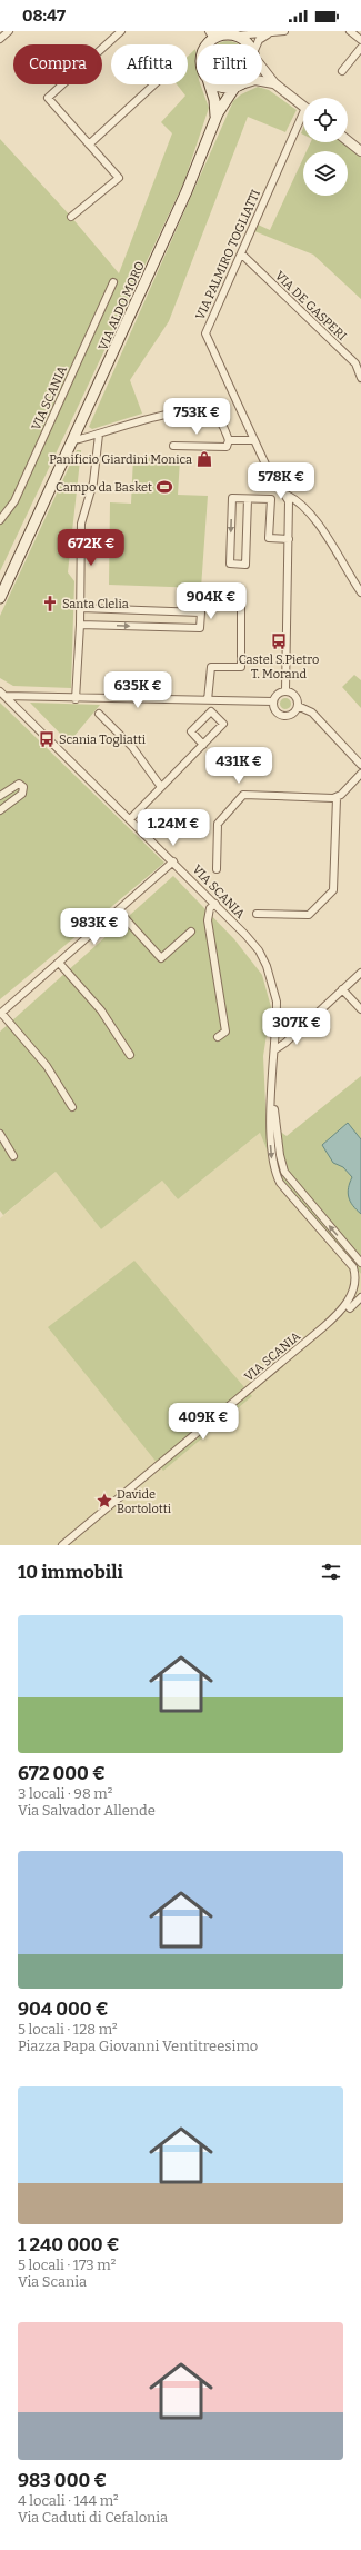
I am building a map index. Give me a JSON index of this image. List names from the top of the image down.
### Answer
{
  "streets": {
    "main road": ["VIA ALDO MORO"],
    "street": ["VIA PALMIRO TOGLIATTI", "VIA DE GASPERI", "VIA SCANIA"]
  },
  "crossings": [
    ["VIA PALMIRO TOGLIATTI", "VIA DE GASPERI"]
  ],
  "places": {
    "shop": ["Panificio Giardini Monica"],
    "sports": ["Campo da Basket"],
    "church": ["Santa Clelia"],
    "bus stop": ["Castel S.Pietro T. Morand", "Scania Togliatti"],
    "place": ["Davide Bortolotti"]
  },
  "page": {
    "status": "08:47",
    "chip": ["Compra", "Affitta", "Filtri"],
    "price": [
      "753K €",
      "578K €",
      "672K €",
      "904K €",
      "635K €",
      "431K €",
      "1.24M €",
      "983K €",
      "307K €",
      "409K €"
    ],
    "heading": "10 immobili",
    "list": [
      {
        "name": "672 000 €",
        "note": "3 locali · 98 m² · Via Salvador Allende"
      },
      {
        "name": "904 000 €",
        "note": "5 locali · 128 m² · Piazza Papa Giovanni Ventitreesimo"
      },
      {
        "name": "1 240 000 €",
        "note": "5 locali · 173 m² · Via Scania"
      },
      {
        "name": "983 000 €",
        "note": "4 locali · 144 m² · Via Caduti di Cefalonia"
      }
    ]
  }
}
